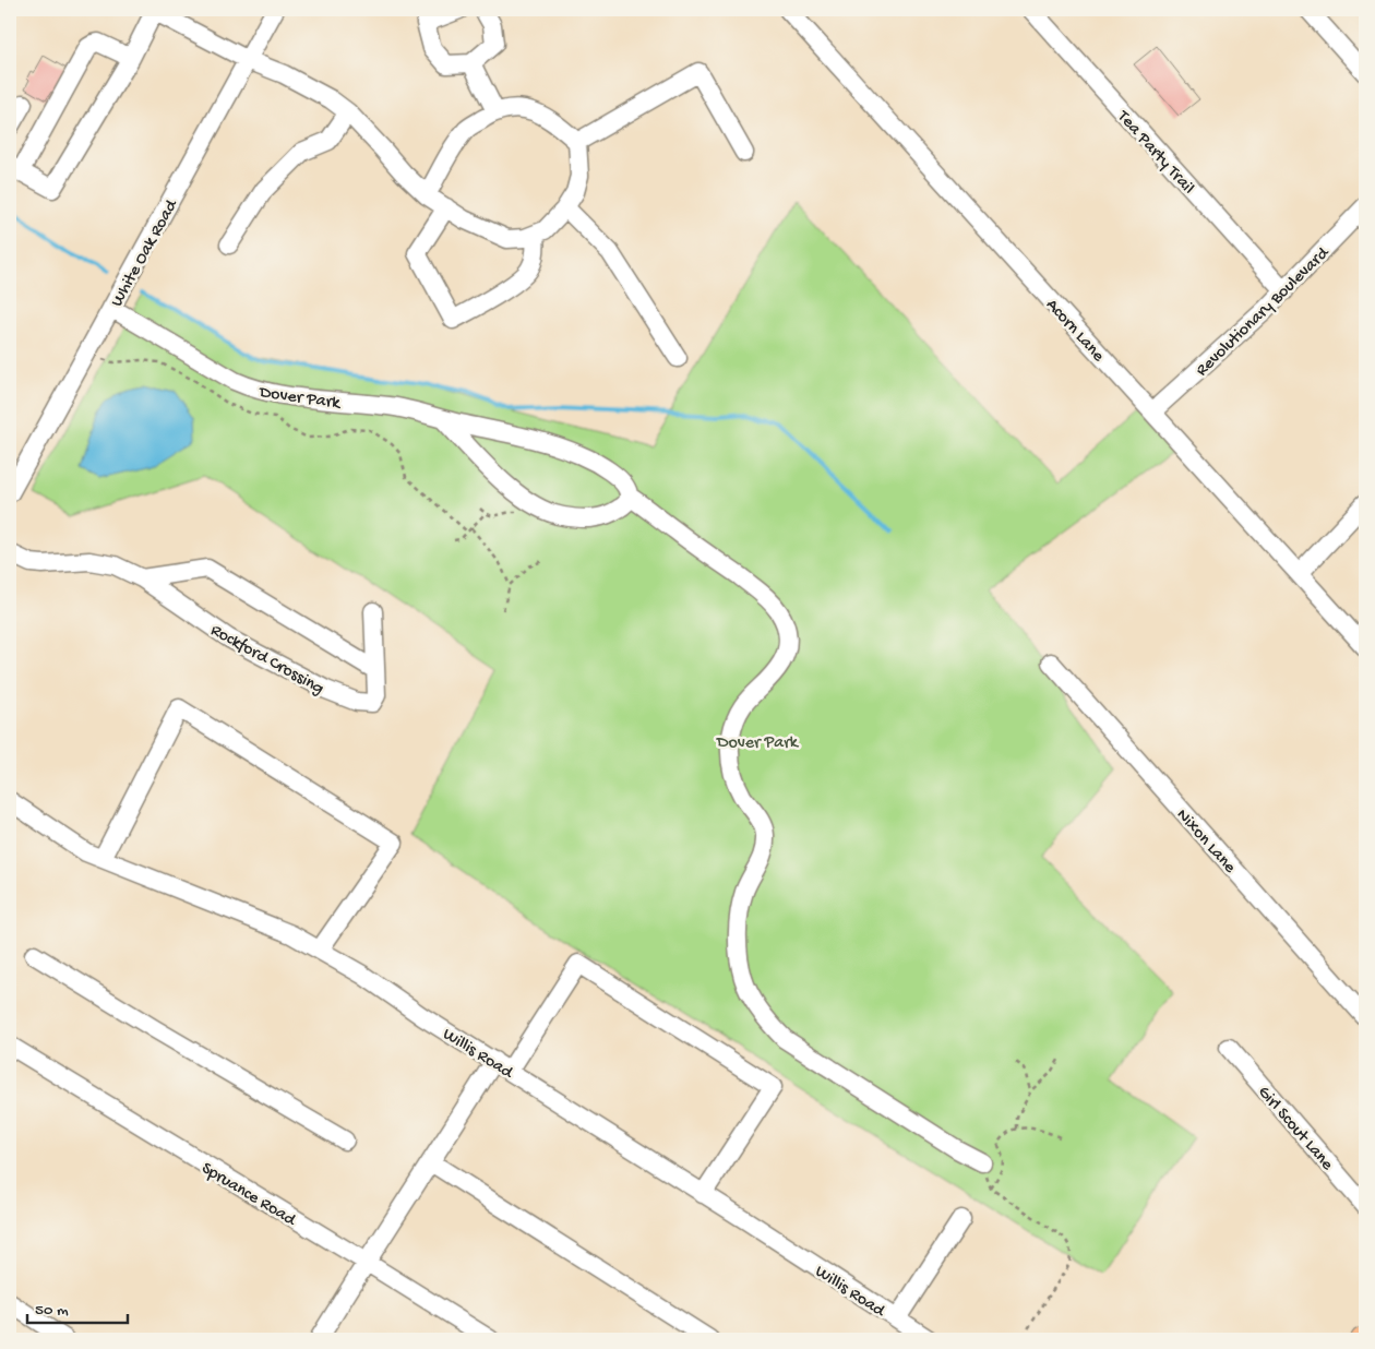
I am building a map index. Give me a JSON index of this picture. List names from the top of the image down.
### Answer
{
  "streets": {
    "street": [
      "Tea Party Trail",
      "White Oak Road",
      "Revolutionary Boulevard",
      "Acorn Lane",
      "Dover Park",
      "Rockford Crossing",
      "Nixon Lane",
      "Willis Road",
      "Girl Scout Lane",
      "Spruance Road"
    ]
  },
  "crossings": [
    ["Tea Party Trail", "Revolutionary Boulevard"],
    ["White Oak Road", "Dover Park"],
    ["Revolutionary Boulevard", "Acorn Lane"]
  ],
  "parks": ["Dover Park"],
  "scale_bar": "50 m"
}
